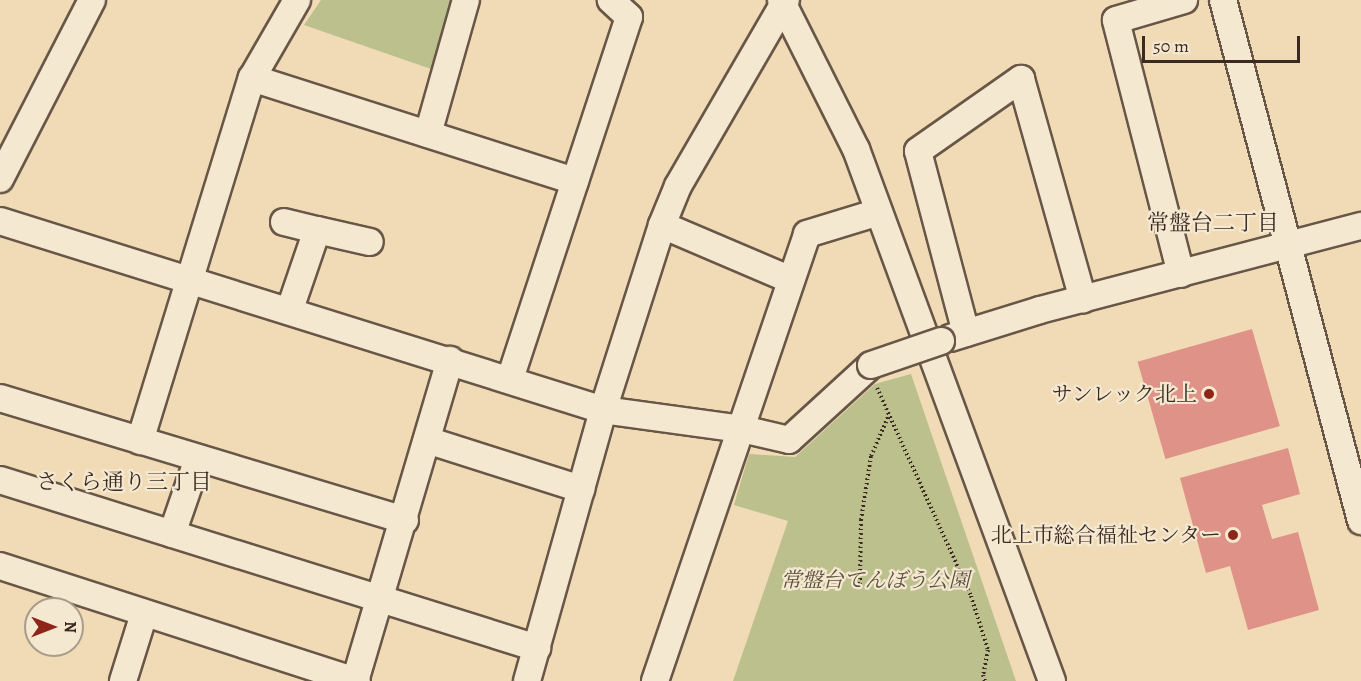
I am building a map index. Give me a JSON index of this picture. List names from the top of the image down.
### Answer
{
  "districts": ["常盤台二丁目", "さくら通り三丁目"],
  "parks": ["常盤台てんぼう公園"],
  "places": ["サンレック北上", "北上市総合福祉センター"],
  "scale_bar": "50 m",
  "north": "right"
}
